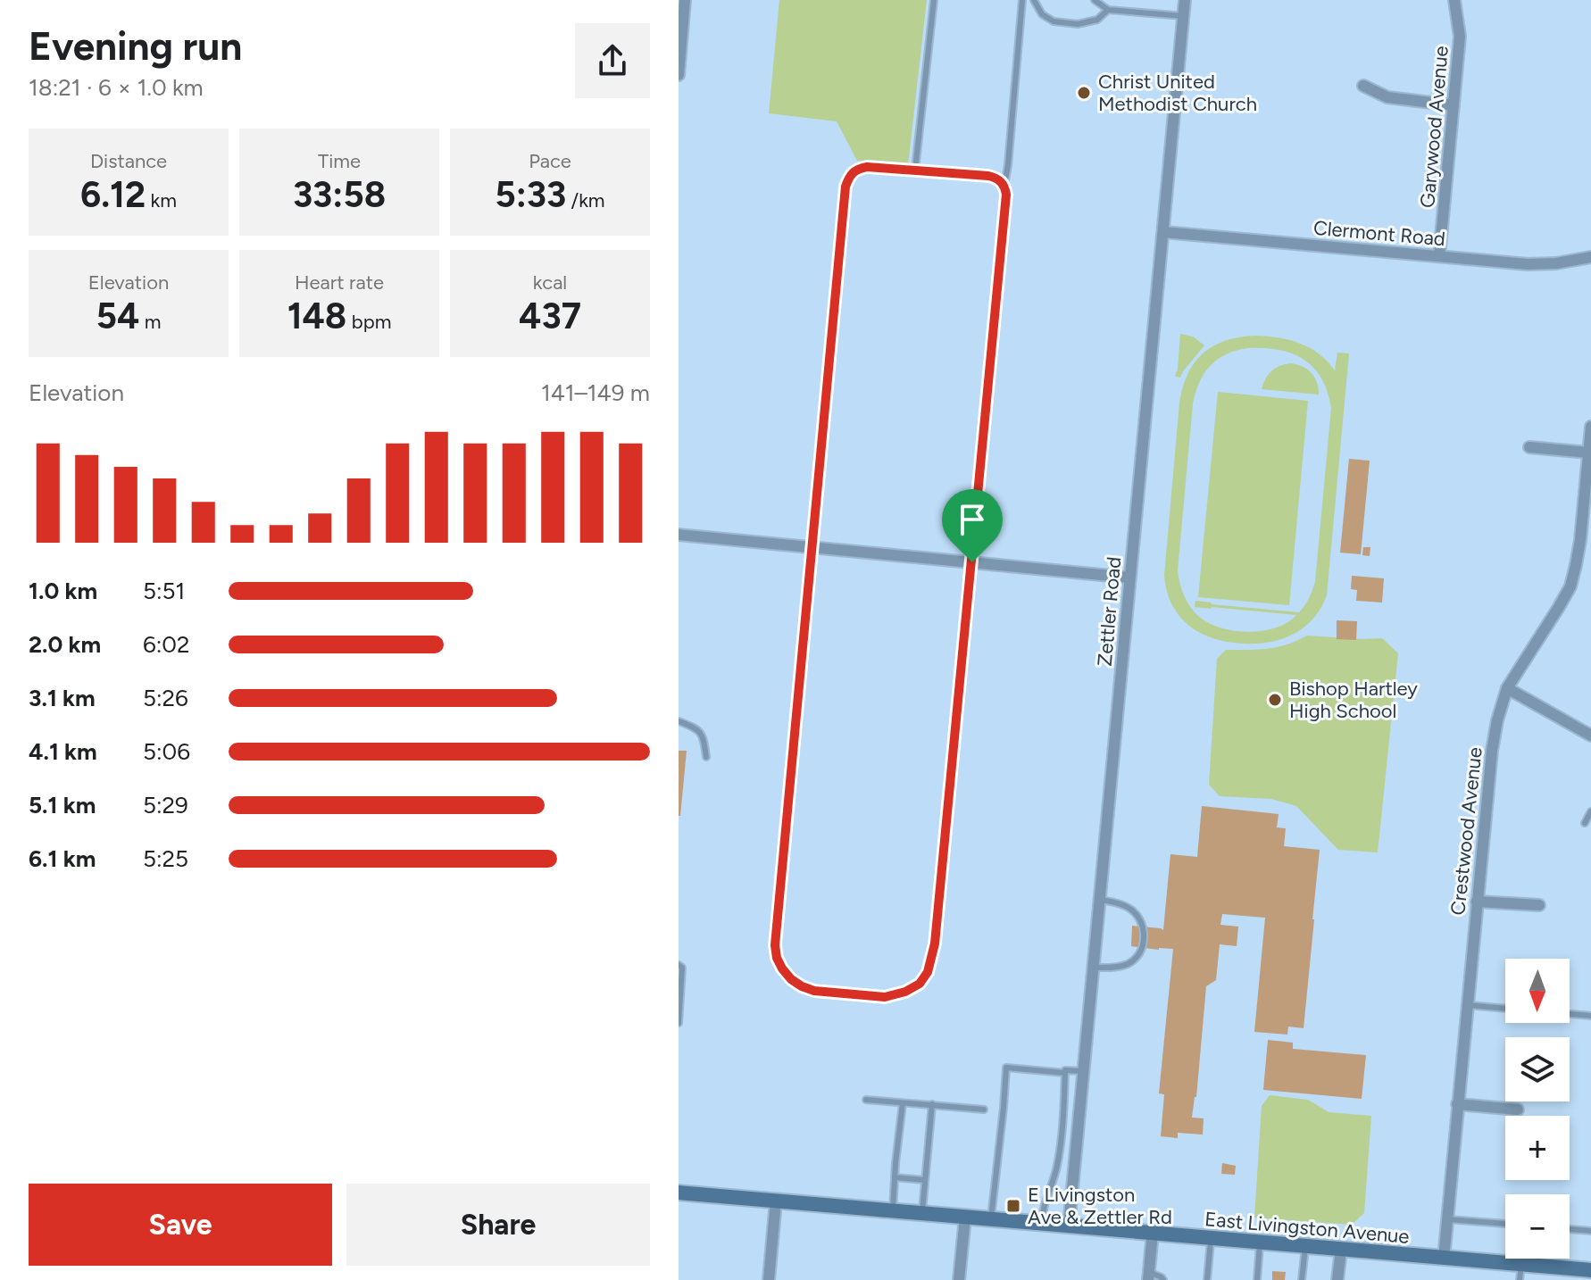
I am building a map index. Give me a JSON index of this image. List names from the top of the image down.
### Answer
{
  "streets": {
    "main road": ["East Livingston Avenue"],
    "street": [
      "Garywood Avenue",
      "Clermont Road",
      "Zettler Road",
      "Crestwood Avenue"
    ]
  },
  "crossings": [
    ["Garywood Avenue", "Clermont Road"],
    ["Clermont Road", "Zettler Road"],
    ["Zettler Road", "East Livingston Avenue"],
    ["Crestwood Avenue", "East Livingston Avenue"]
  ],
  "places": {
    "other": ["Christ United Methodist Church", "Bishop Hartley High School"],
    "transit": ["E Livingston Ave & Zettler Rd"]
  },
  "north": "bottom",
  "page": {
    "heading": ["Evening run", "18:21 · 6 × 1.0 km"],
    "stats": [
      ["Distance", "6.12 km"],
      ["Time", "33:58"],
      ["Pace", "5:33 /km"],
      ["Elevation", "54 m"],
      ["Heart rate", "148 bpm"],
      ["kcal", "437"]
    ],
    "chart": ["Elevation", "141–149 m"],
    "list": [
      {
        "name": "1.0 km",
        "note": "5:51"
      },
      {
        "name": "2.0 km",
        "note": "6:02"
      },
      {
        "name": "3.1 km",
        "note": "5:26"
      },
      {
        "name": "4.1 km",
        "note": "5:06"
      },
      {
        "name": "5.1 km",
        "note": "5:29"
      },
      {
        "name": "6.1 km",
        "note": "5:25"
      }
    ],
    "map_buttons": ["+", "−"],
    "buttons": ["Save", "Share"]
  }
}
